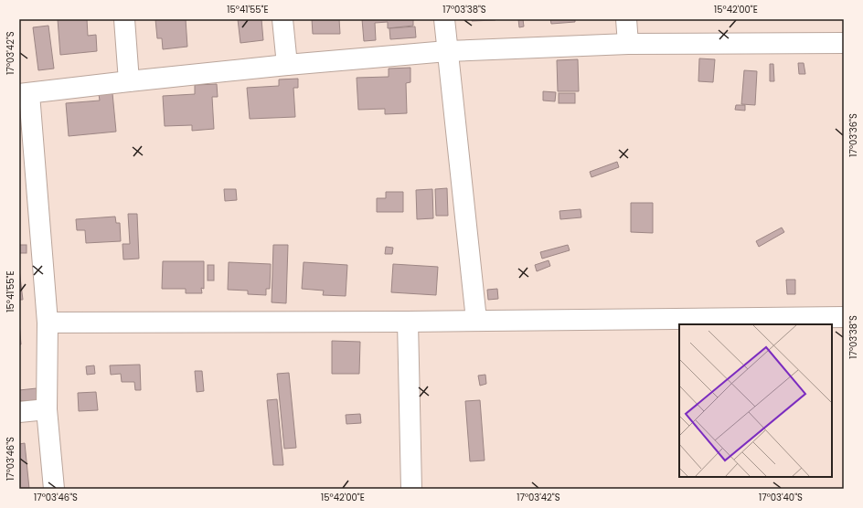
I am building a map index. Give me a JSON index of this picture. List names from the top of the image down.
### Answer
{
  "coordinates": [
    "15°41'55\"E",
    "17°03'38\"S",
    "15°42'00\"E",
    "17°03'42\"S",
    "17°03'36\"S",
    "17°03'46\"S",
    "17°03'40\"S"
  ]
}
